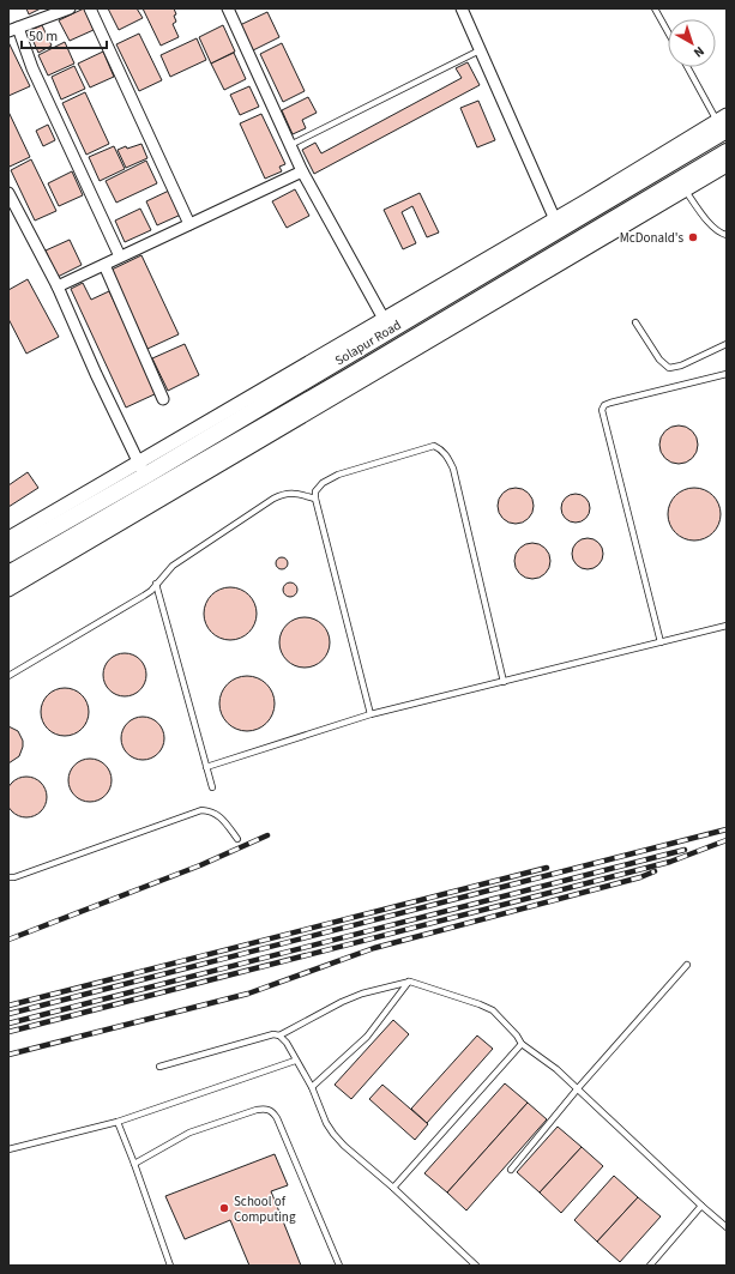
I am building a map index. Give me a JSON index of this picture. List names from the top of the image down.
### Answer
{
  "streets": {
    "highway": ["Solapur Road"]
  },
  "places": ["McDonald's", "School of Computing"],
  "scale_bar": "50 m",
  "north": "bottom right"
}
